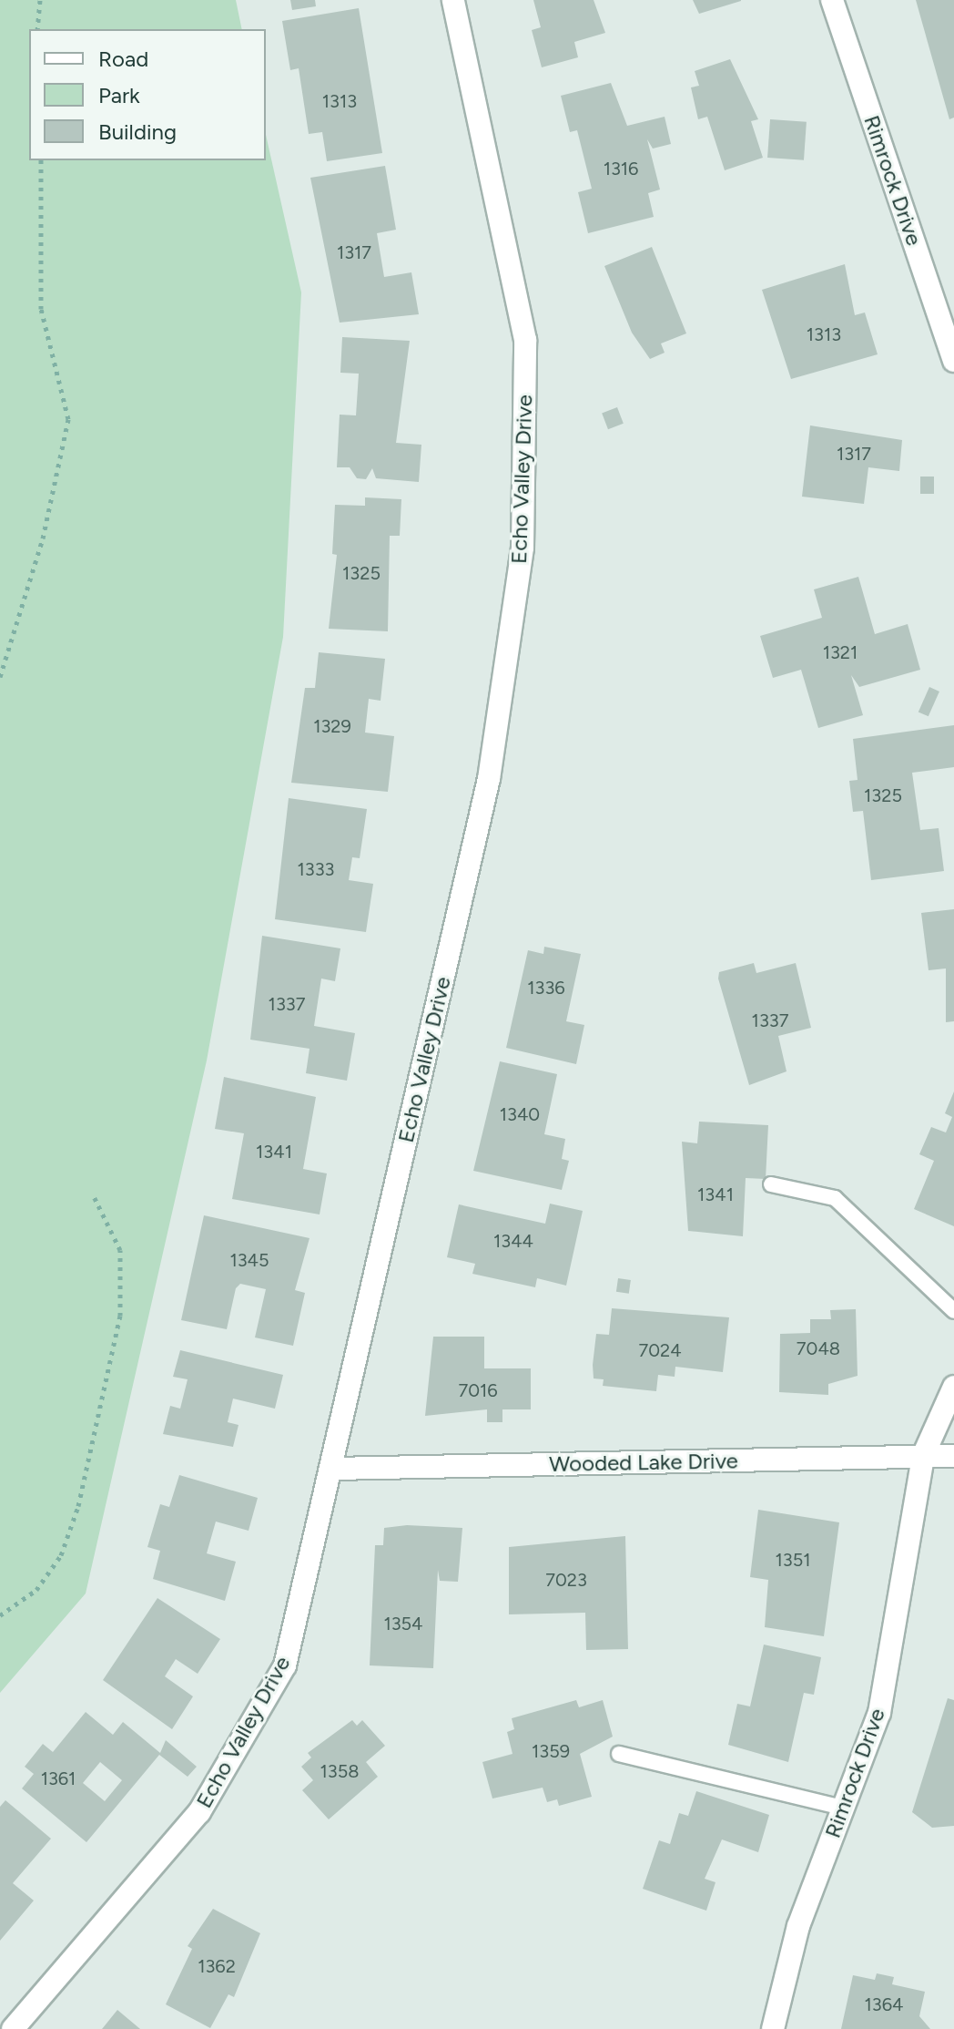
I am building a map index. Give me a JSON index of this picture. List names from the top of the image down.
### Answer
{
  "streets": {
    "street": ["Rimrock Drive", "Echo Valley Drive", "Wooded Lake Drive"]
  },
  "crossings": [
    ["Rimrock Drive", "Wooded Lake Drive"],
    ["Echo Valley Drive", "Wooded Lake Drive"]
  ],
  "house_numbers": [
    "1313",
    "1316",
    "1317",
    "1313",
    "1317",
    "1325",
    "1321",
    "1329",
    "1325",
    "1333",
    "1336",
    "1337",
    "1337",
    "1340",
    "1341",
    "1341",
    "1344",
    "1345",
    "7048",
    "7024",
    "7016",
    "1351",
    "7023",
    "1354",
    "1359",
    "1358",
    "1361",
    "1362",
    "1364"
  ],
  "legend": ["Road", "Park", "Building"]
}
